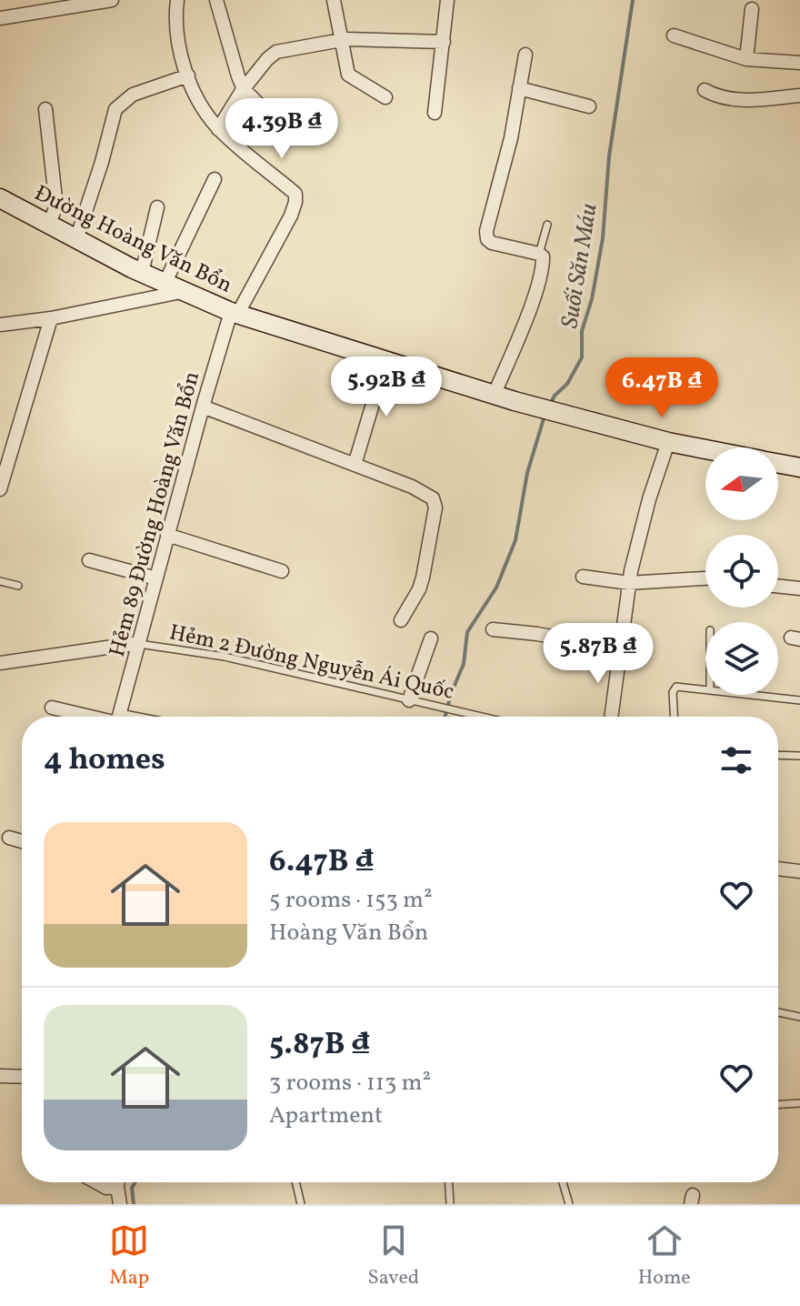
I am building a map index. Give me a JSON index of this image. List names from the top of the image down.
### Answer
{
  "streets": {
    "main road": ["Đường Hoàng Văn Bổn"],
    "street": ["Hẻm 89 Đường Hoàng Văn Bổn"],
    "lane": ["Hẻm 2 Đường Nguyễn Ái Quốc"]
  },
  "crossings": [
    ["Đường Hoàng Văn Bổn", "Hẻm 89 Đường Hoàng Văn Bổn"],
    ["Hẻm 89 Đường Hoàng Văn Bổn", "Hẻm 2 Đường Nguyễn Ái Quốc"]
  ],
  "water": ["Suối Săn Máu"],
  "north": "left",
  "page": {
    "price": [
      "4.39B ₫",
      "5.92B ₫",
      "6.47B ₫",
      "5.87B ₫"
    ],
    "heading": "4 homes",
    "list": [
      {
        "name": "6.47B ₫",
        "note": "5 rooms · 153 m² · Hoàng Văn Bổn"
      },
      {
        "name": "5.87B ₫",
        "note": "3 rooms · 113 m² · Apartment"
      }
    ],
    "tabs": ["Map", "Saved", "Home"]
  }
}
